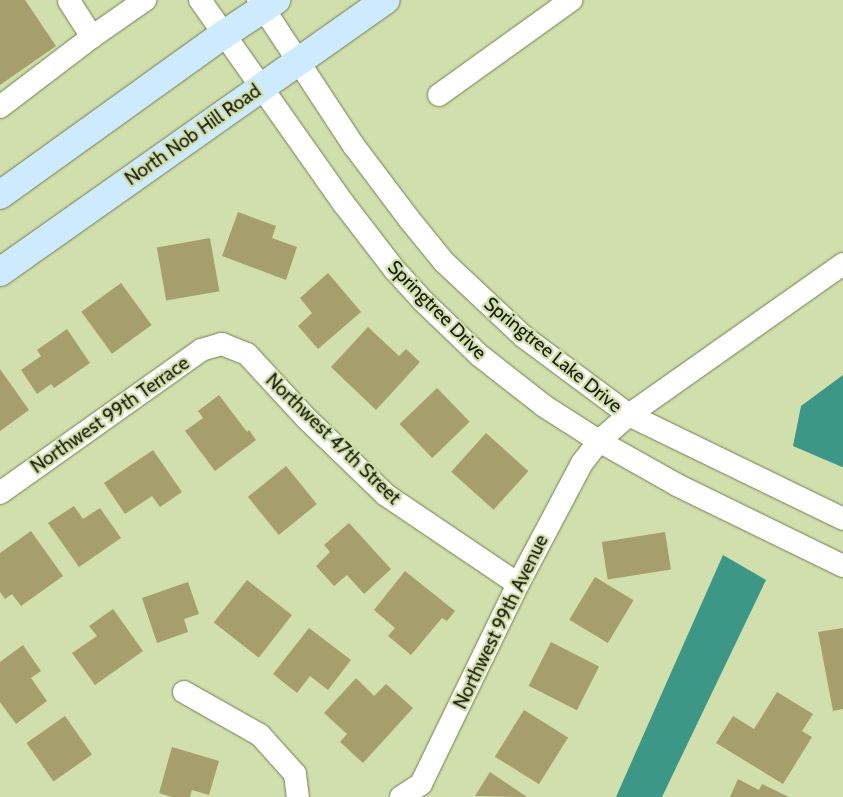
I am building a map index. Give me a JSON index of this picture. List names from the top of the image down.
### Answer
{
  "streets": {
    "main road": ["North Nob Hill Road"],
    "street": [
      "Springtree Drive",
      "Springtree Lake Drive",
      "Northwest 99th Terrace",
      "Northwest 47th Street",
      "Northwest 99th Avenue"
    ]
  },
  "crossings": [
    ["North Nob Hill Road", "Springtree Drive"],
    ["North Nob Hill Road", "Springtree Lake Drive"],
    ["Springtree Drive", "Northwest 99th Avenue"],
    ["Springtree Lake Drive", "Northwest 99th Avenue"],
    ["Northwest 99th Terrace", "Northwest 47th Street"],
    ["Northwest 47th Street", "Northwest 99th Avenue"]
  ]
}
